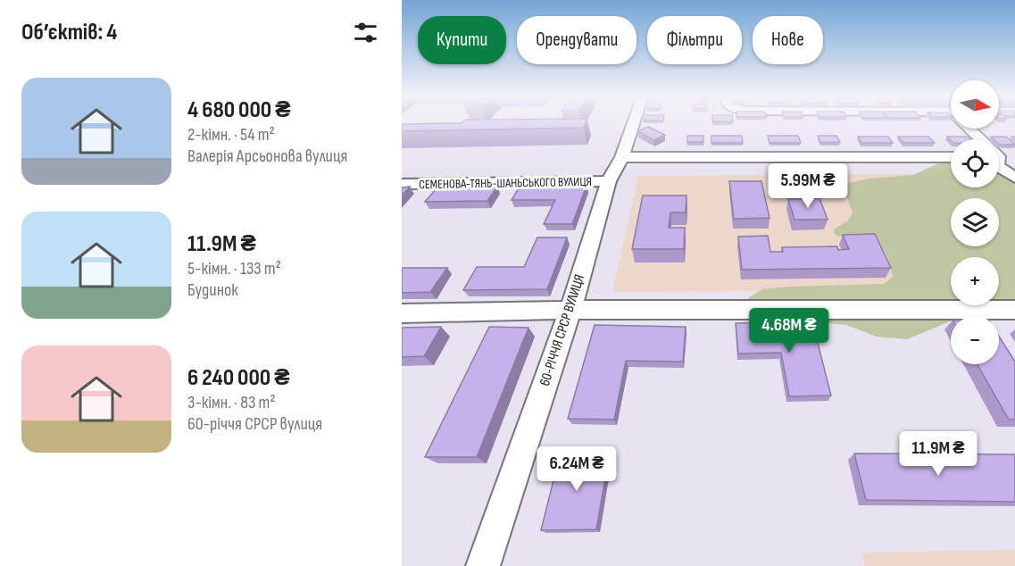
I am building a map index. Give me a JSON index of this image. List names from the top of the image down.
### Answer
{
  "streets": {
    "street": ["СЕМЕНОВА-ТЯНЬ-ШАНЬСЬКОГО ВУЛИЦЯ", "60-РІЧЧЯ СРСР ВУЛИЦЯ"]
  },
  "crossings": [
    ["СЕМЕНОВА-ТЯНЬ-ШАНЬСЬКОГО ВУЛИЦЯ", "60-РІЧЧЯ СРСР ВУЛИЦЯ"]
  ],
  "north": "right",
  "page": {
    "heading": "Об’єктів: 4",
    "chip": [
      "Купити",
      "Орендувати",
      "Фільтри",
      "Нове"
    ],
    "list": [
      {
        "name": "4 680 000 ₴",
        "note": "2-кімн. · 54 m² · Валерія Арсьонова вулиця"
      },
      {
        "name": "11.9M ₴",
        "note": "5-кімн. · 133 m² · Будинок"
      },
      {
        "name": "6 240 000 ₴",
        "note": "3-кімн. · 83 m² · 60-річчя СРСР вулиця"
      }
    ],
    "map_buttons": ["+", "−"],
    "price": [
      "5.99M ₴",
      "4.68M ₴",
      "11.9M ₴",
      "6.24M ₴"
    ]
  }
}
